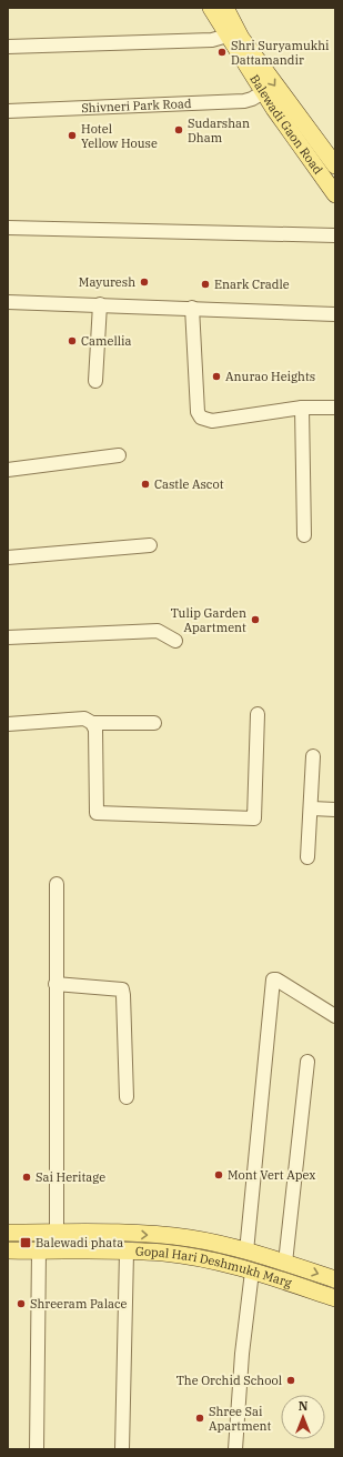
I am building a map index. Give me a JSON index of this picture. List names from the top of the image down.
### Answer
{
  "streets": {
    "main road": ["Balewadi Gaon Road", "Gopal Hari Deshmukh Marg"],
    "street": ["Shivneri Park Road"]
  },
  "crossings": [
    ["Shivneri Park Road", "Balewadi Gaon Road"]
  ],
  "places": {
    "other": [
      "Shri Suryamukhi Dattamandir",
      "Sudarshan Dham",
      "Hotel Yellow House",
      "Mayuresh",
      "Enark Cradle",
      "Camellia",
      "Anurao Heights",
      "Castle Ascot",
      "Tulip Garden Apartment",
      "Mont Vert Apex",
      "Sai Heritage",
      "Shreeram Palace",
      "The Orchid School",
      "Shree Sai Apartment"
    ],
    "transit": ["Balewadi phata"]
  },
  "north": "top"
}
